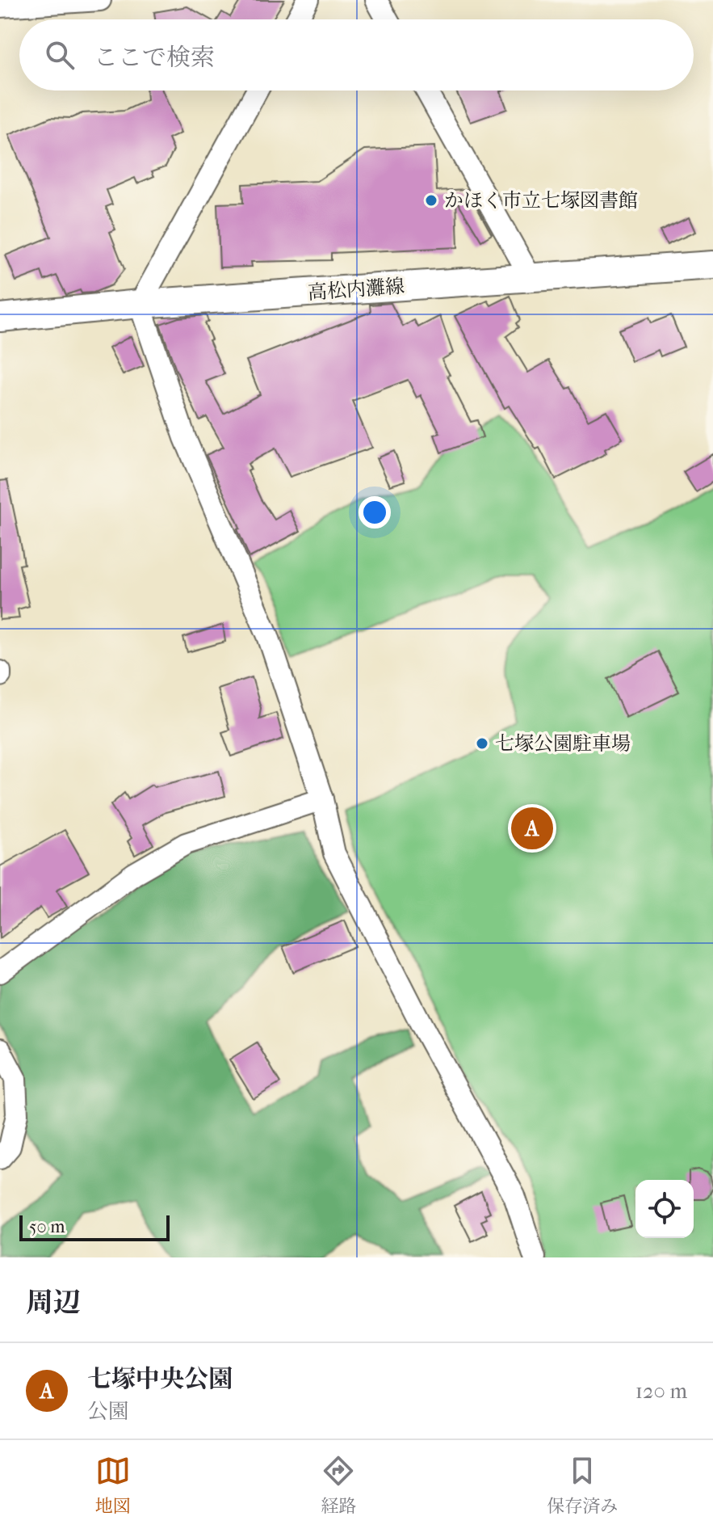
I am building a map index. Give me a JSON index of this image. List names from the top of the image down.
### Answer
{
  "streets": {
    "main road": ["高松内灘線"]
  },
  "places": ["かほく市立七塚図書館", "七塚公園駐車場"],
  "scale_bar": "50 m",
  "page": {
    "search": "ここで検索",
    "pins": "A",
    "scale": "50 m",
    "heading": "周辺",
    "list": [
      {
        "mark": "A",
        "name": "七塚中央公園",
        "note": "公園",
        "value": "120 m"
      }
    ],
    "nav": ["地図", "経路", "保存済み"]
  }
}
